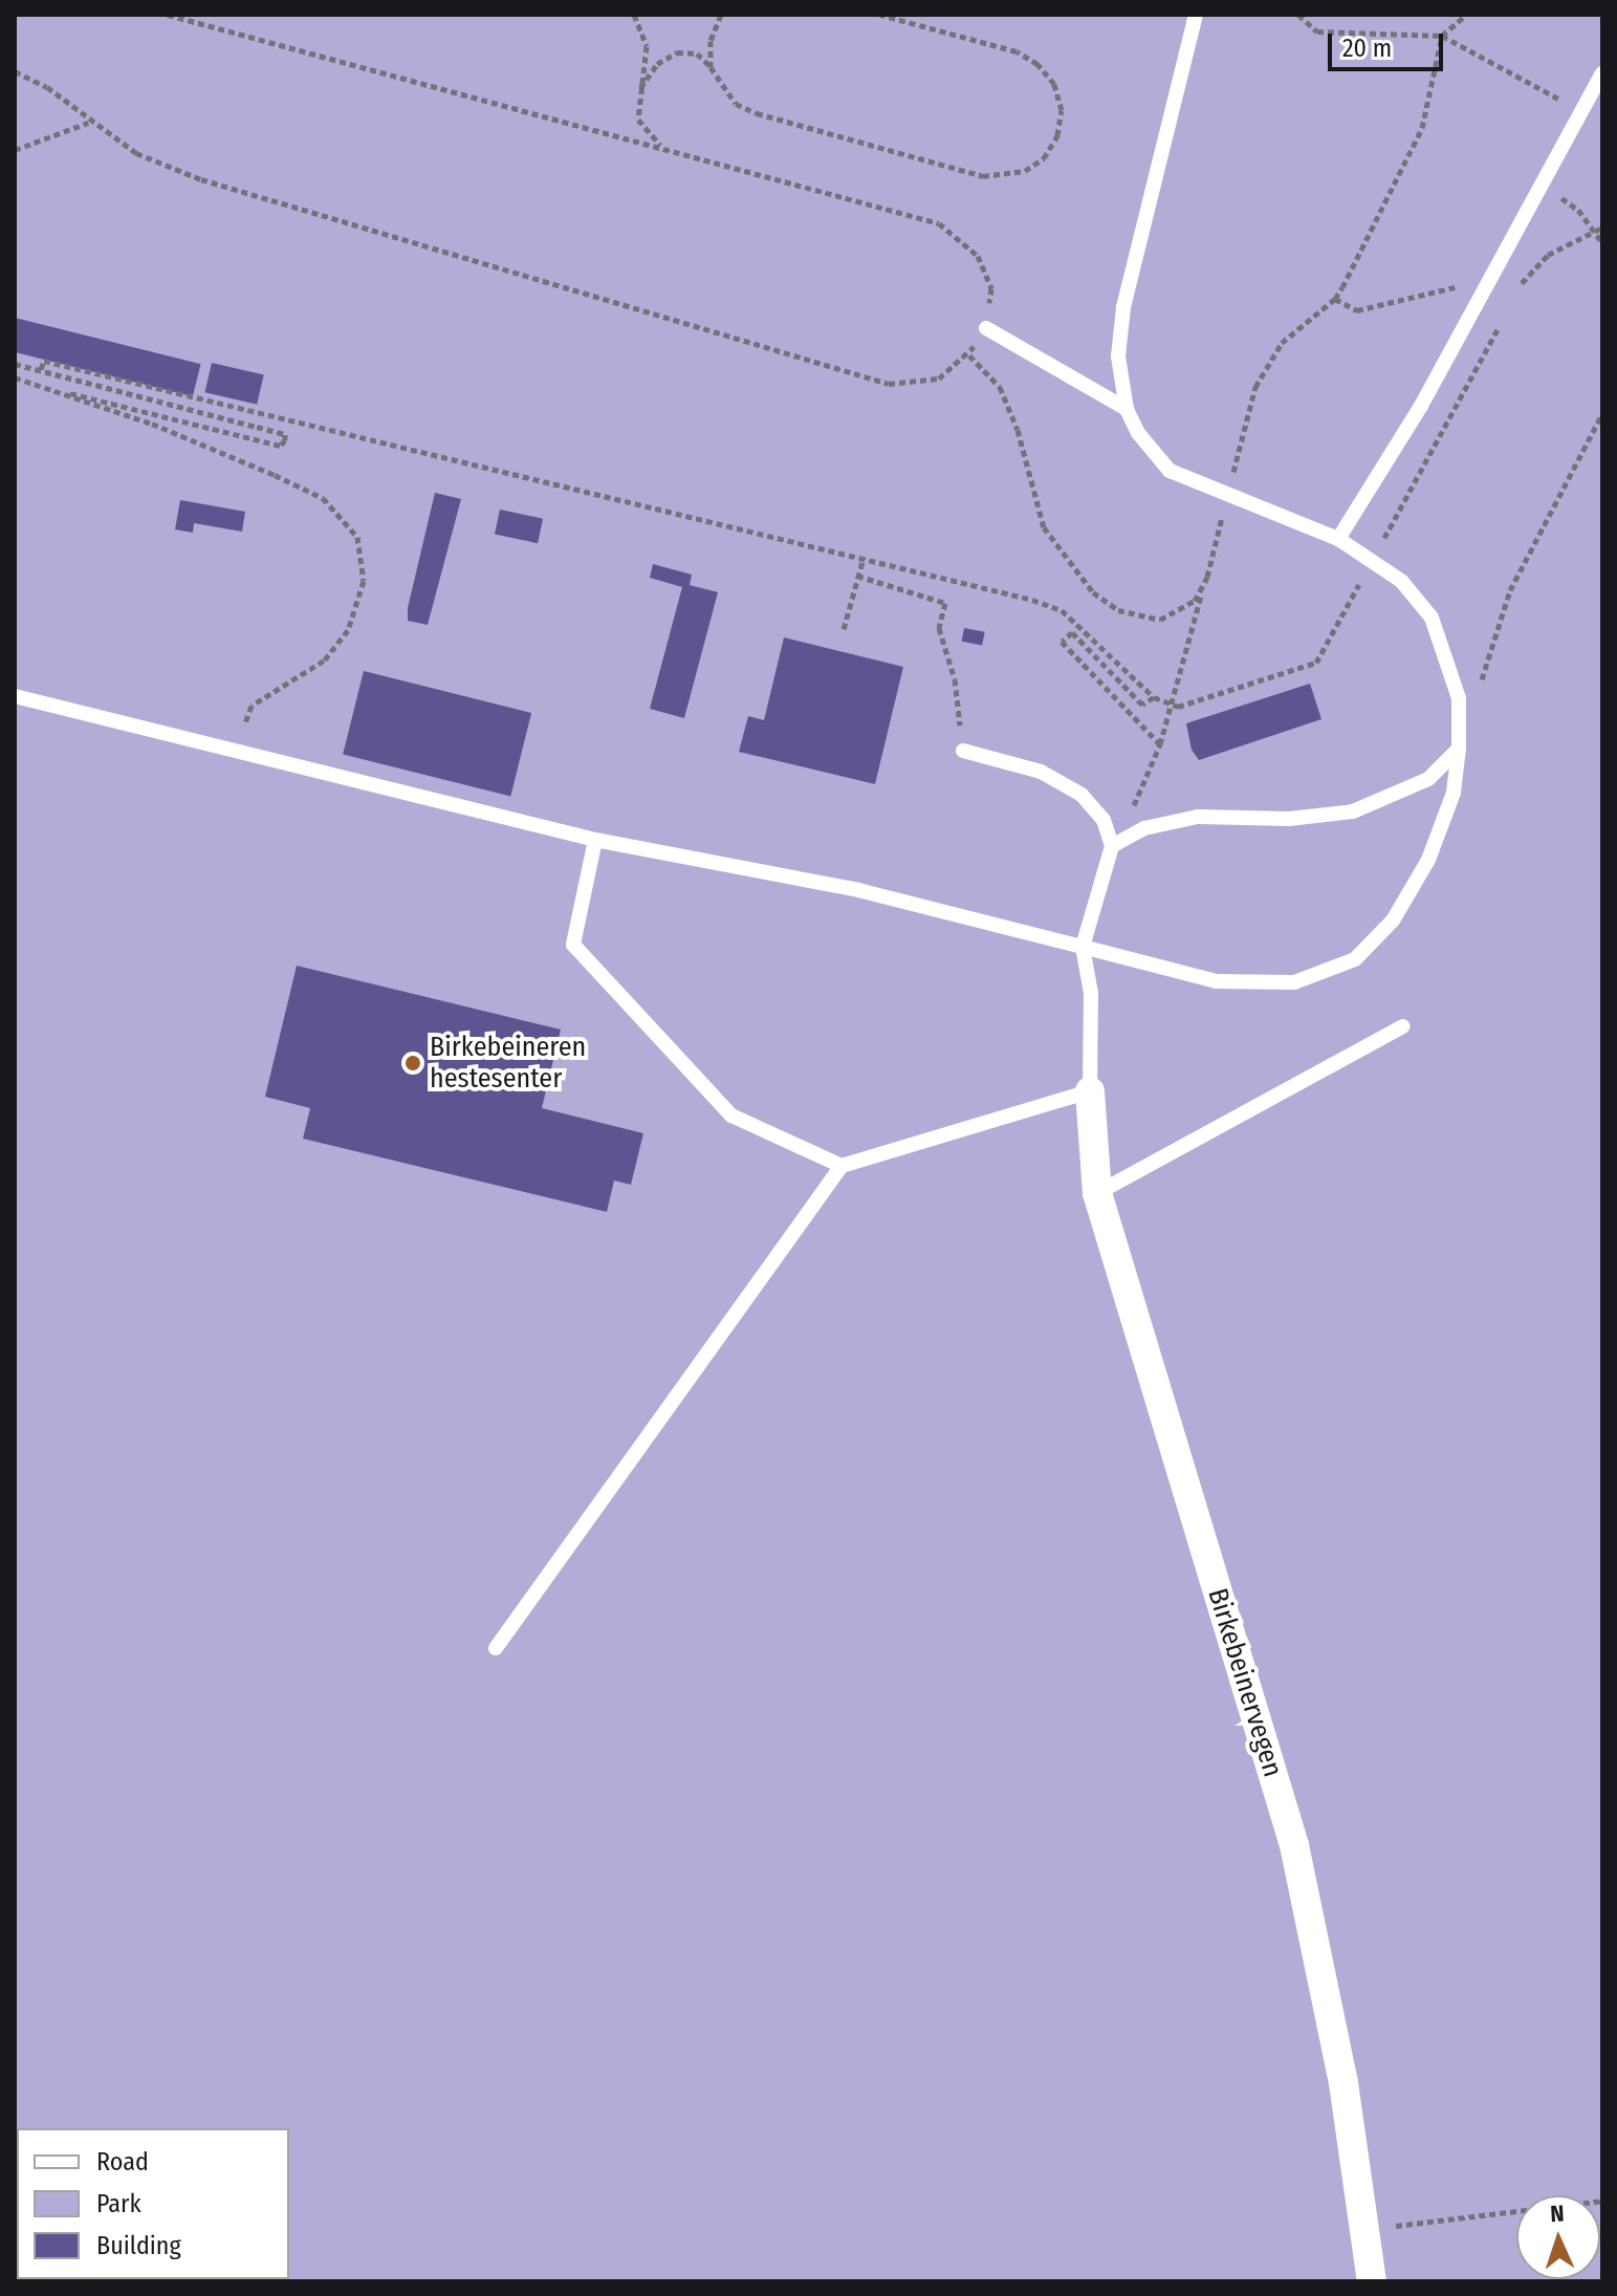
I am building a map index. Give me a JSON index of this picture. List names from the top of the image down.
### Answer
{
  "streets": {
    "street": ["Birkebeinervegen"]
  },
  "places": ["Birkebeineren hestesenter"],
  "legend": ["Road", "Park", "Building"],
  "scale_bar": "20 m",
  "north": "top"
}
